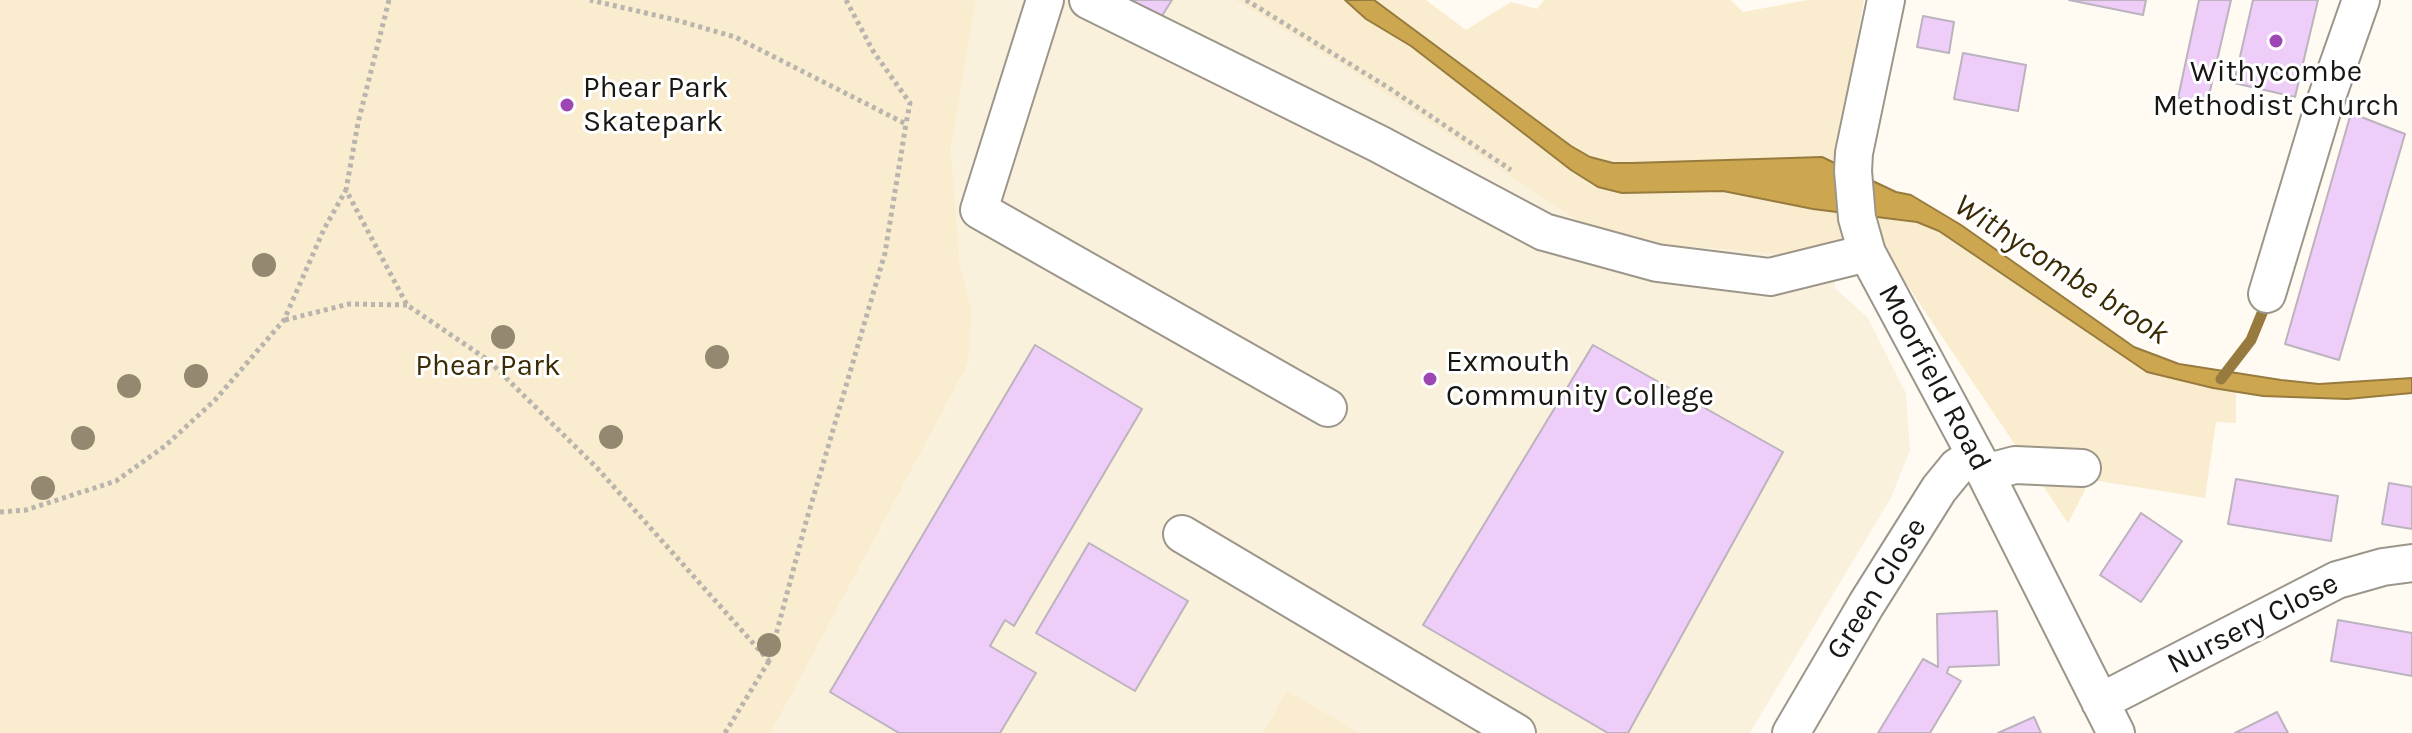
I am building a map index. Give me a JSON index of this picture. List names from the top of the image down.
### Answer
{
  "streets": {
    "street": ["Moorfield Road", "Green Close", "Nursery Close"]
  },
  "crossings": [
    ["Moorfield Road", "Green Close"],
    ["Moorfield Road", "Nursery Close"]
  ],
  "water": ["Withycombe brook"],
  "parks": ["Phear Park"],
  "places": ["Withycombe Methodist Church", "Phear Park Skatepark", "Exmouth Community College"]
}
